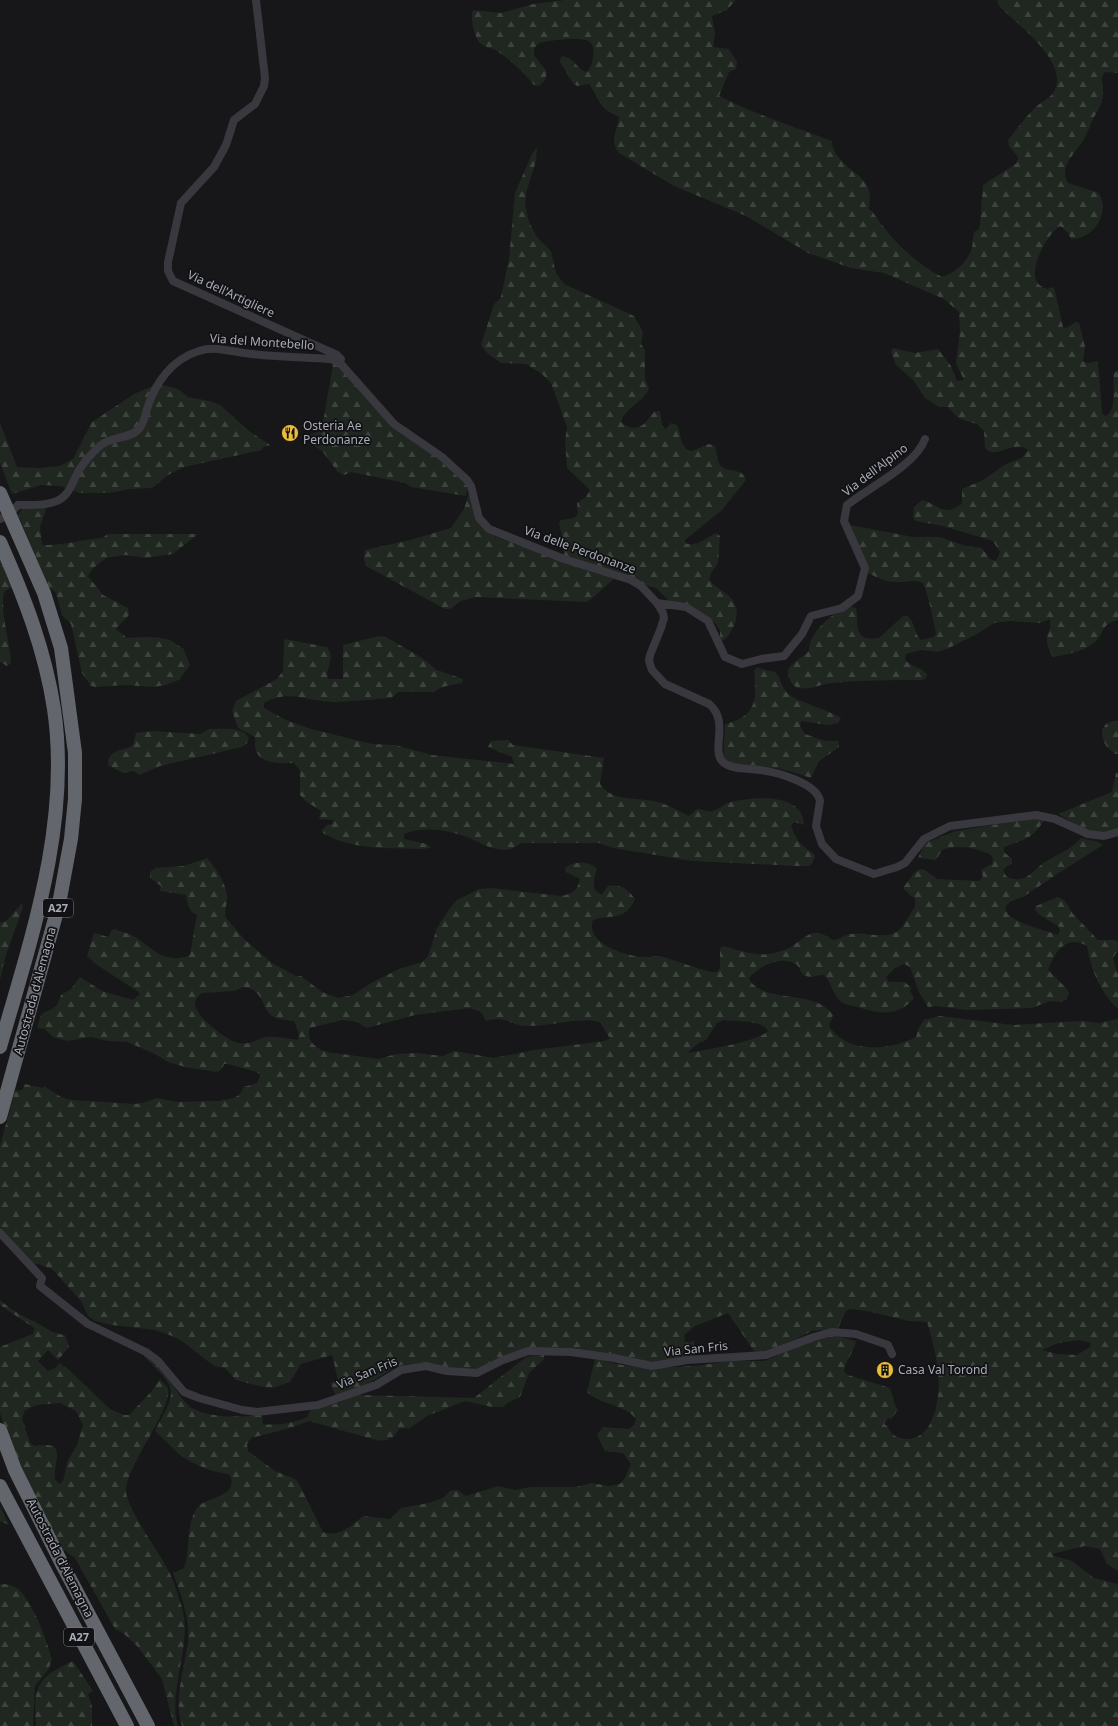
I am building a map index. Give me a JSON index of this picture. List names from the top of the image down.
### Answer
{
  "streets": {
    "highway": ["A27", "Autostrada d'Alemagna"],
    "street": [
      "Via dell'Artigliere",
      "Via del Montebello",
      "Via dell'Alpino",
      "Via delle Perdonanze",
      "Via San Fris"
    ]
  },
  "crossings": [
    ["Via dell'Artigliere", "Via del Montebello"],
    ["Via dell'Artigliere", "Via delle Perdonanze"],
    ["Via del Montebello", "Via delle Perdonanze"],
    ["Via dell'Alpino", "Via delle Perdonanze"]
  ],
  "places": {
    "restaurant": ["Osteria Ae Perdonanze"],
    "building": ["Casa Val Torond"]
  }
}
